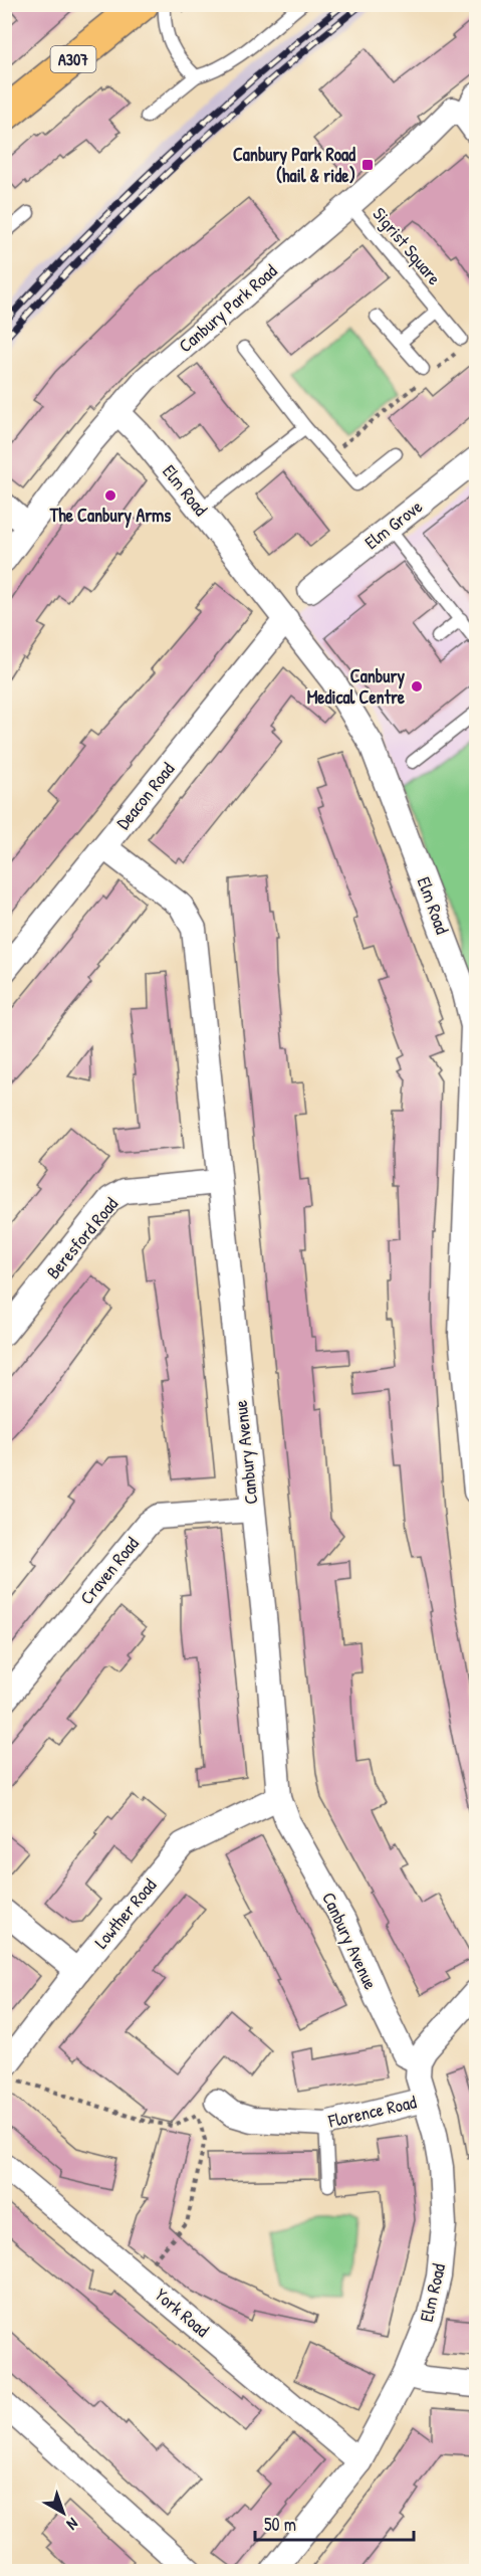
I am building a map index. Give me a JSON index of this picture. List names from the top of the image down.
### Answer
{
  "streets": {
    "main road": ["A307"],
    "street": [
      "Canbury Park Road",
      "Elm Road",
      "Elm Grove",
      "Deacon Road",
      "Beresford Road",
      "Canbury Avenue",
      "Craven Road",
      "Lowther Road",
      "Florence Road",
      "York Road"
    ],
    "lane": ["Sigrist Square"]
  },
  "crossings": [
    ["Sigrist Square", "Canbury Park Road"],
    ["Canbury Park Road", "Elm Road"],
    ["Elm Road", "Deacon Road"],
    ["Elm Road", "Canbury Avenue"],
    ["Elm Road", "Florence Road"],
    ["Elm Road", "York Road"],
    ["Deacon Road", "Canbury Avenue"],
    ["Beresford Road", "Canbury Avenue"],
    ["Canbury Avenue", "Craven Road"],
    ["Canbury Avenue", "Lowther Road"]
  ],
  "places": {
    "transit": ["Canbury Park Road (hail & ride)"],
    "other": ["The Canbury Arms", "Canbury Medical Centre"]
  },
  "scale_bar": "50 m",
  "north": "bottom right"
}
